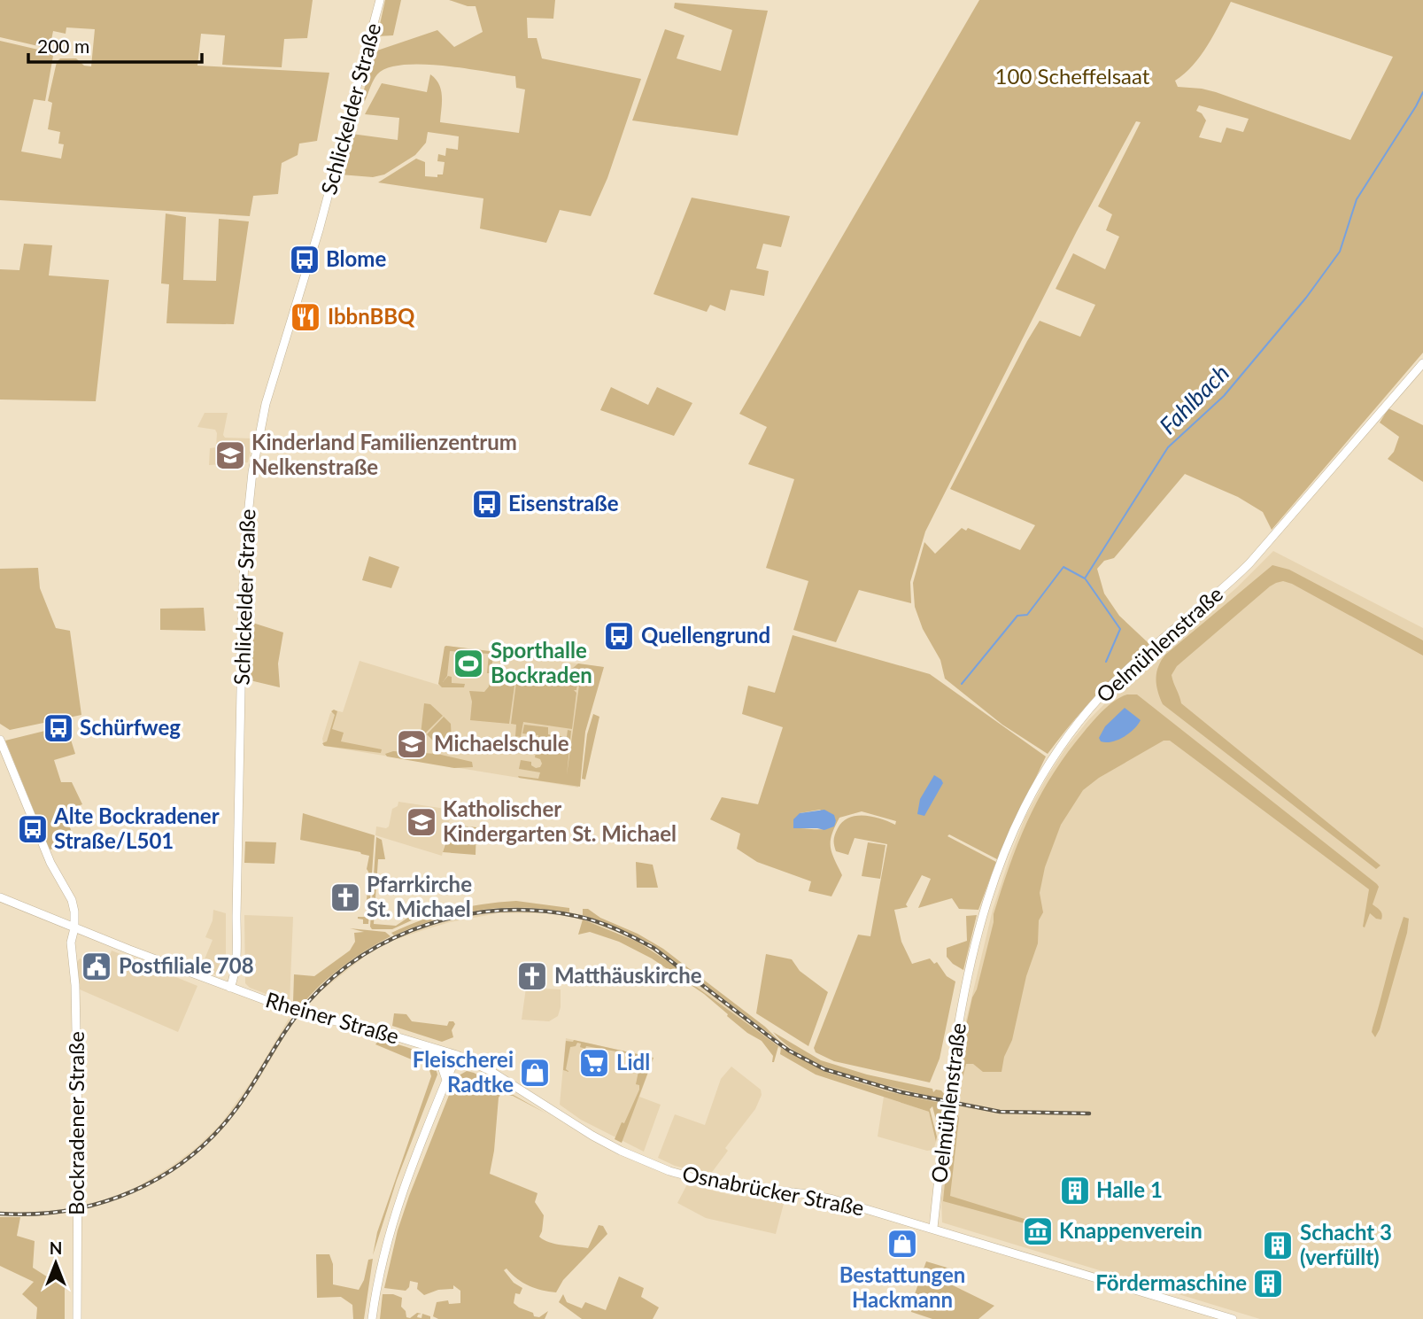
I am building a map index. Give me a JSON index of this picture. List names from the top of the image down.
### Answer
{
  "streets": {
    "main road": [
      "Schlickelder Straße",
      "Oelmühlenstraße",
      "Rheiner Straße",
      "Bockradener Straße",
      "Osnabrücker Straße"
    ]
  },
  "crossings": [
    ["Schlickelder Straße", "Rheiner Straße"],
    ["Oelmühlenstraße", "Osnabrücker Straße"],
    ["Rheiner Straße", "Bockradener Straße"],
    ["Rheiner Straße", "Osnabrücker Straße"]
  ],
  "water": ["Fahlbach"],
  "parks": ["100 Scheffelsaat"],
  "places": {
    "bus stop": [
      "Blome",
      "Eisenstraße",
      "Quellengrund",
      "Schürfweg",
      "Alte Bockradener Straße/L501"
    ],
    "restaurant": ["IbbnBBQ"],
    "school or university": ["Kinderland Familienzentrum Nelkenstraße", "Michaelschule", "Katholischer Kindergarten St. Michael"],
    "sports": ["Sporthalle Bockraden"],
    "church": ["Pfarrkirche St. Michael", "Matthäuskirche"],
    "public building": ["Postfiliale 708"],
    "supermarket": ["Lidl"],
    "shop": ["Fleischerei Radtke", "Bestattungen Hackmann"],
    "building": ["Halle 1", "Schacht 3 (verfüllt)", "Fördermaschine"],
    "museum": ["Knappenverein"]
  },
  "scale_bar": "200 m",
  "north": "top"
}
